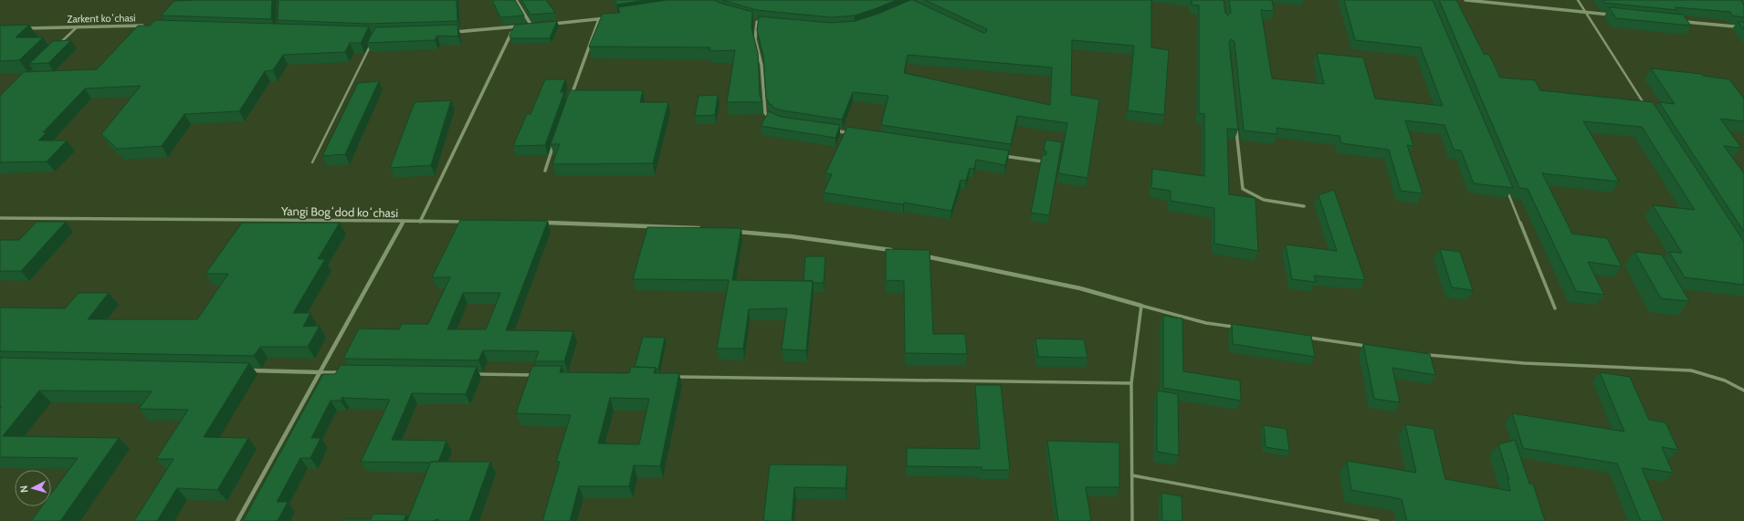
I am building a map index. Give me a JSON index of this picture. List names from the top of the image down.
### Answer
{
  "streets": {
    "street": ["Zarkent koʻchasi", "Yangi Bogʻdod koʻchasi"]
  },
  "north": "left"
}
